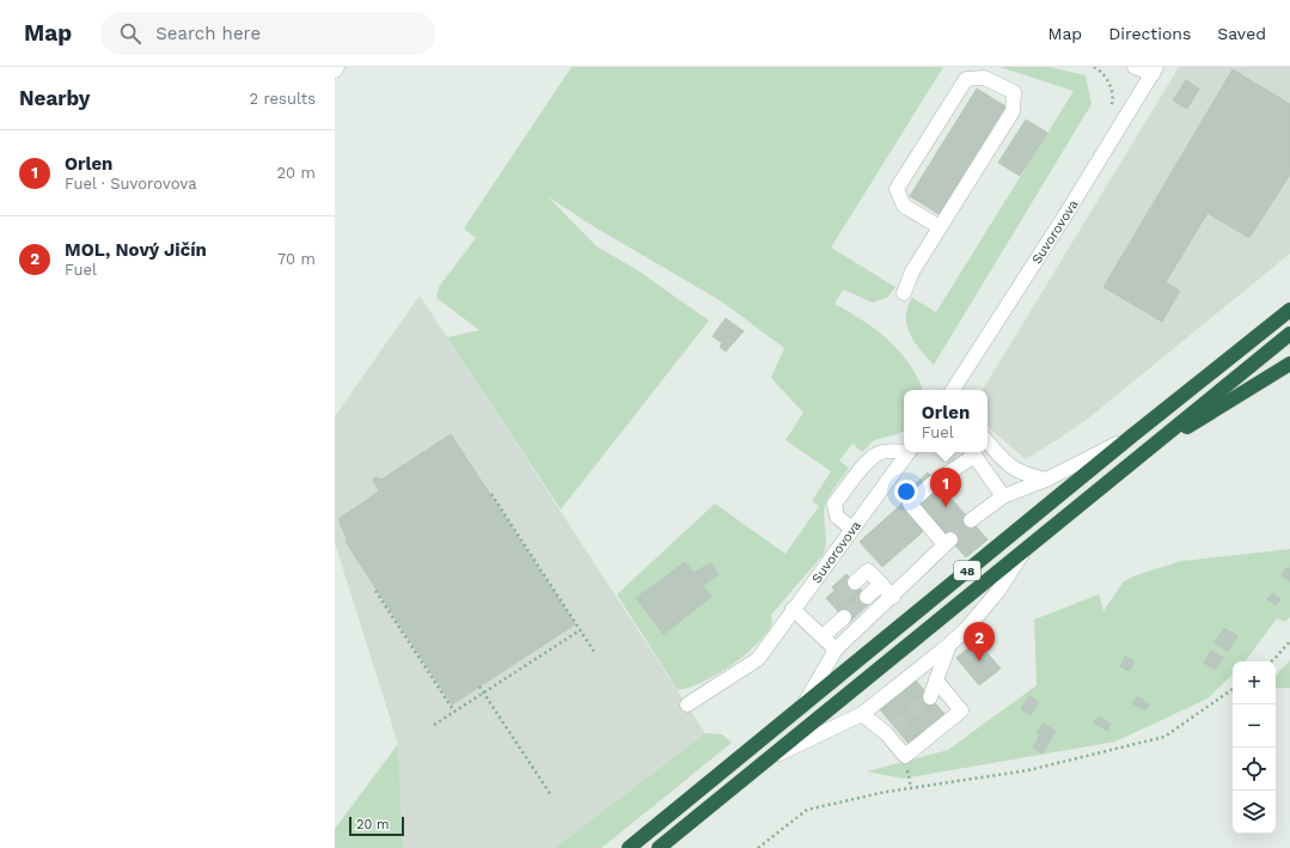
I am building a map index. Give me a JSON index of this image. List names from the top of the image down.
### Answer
{
  "streets": {
    "highway": ["48"],
    "street": ["Suvorovova"]
  },
  "scale_bar": "20 m",
  "page": {
    "header": "Map",
    "search": "Search here",
    "nav": ["Map", "Directions", "Saved"],
    "heading": ["Nearby", "2 results"],
    "list": [
      {
        "mark": "1",
        "name": "Orlen",
        "note": "Fuel · Suvorovova",
        "value": "20 m"
      },
      {
        "mark": "2",
        "name": "MOL, Nový Jičín",
        "note": "Fuel",
        "value": "70 m"
      }
    ],
    "popup": ["Orlen", "Fuel"],
    "pins": ["1", "2"],
    "map_buttons": ["+", "−"],
    "scale": "20 m"
  }
}
